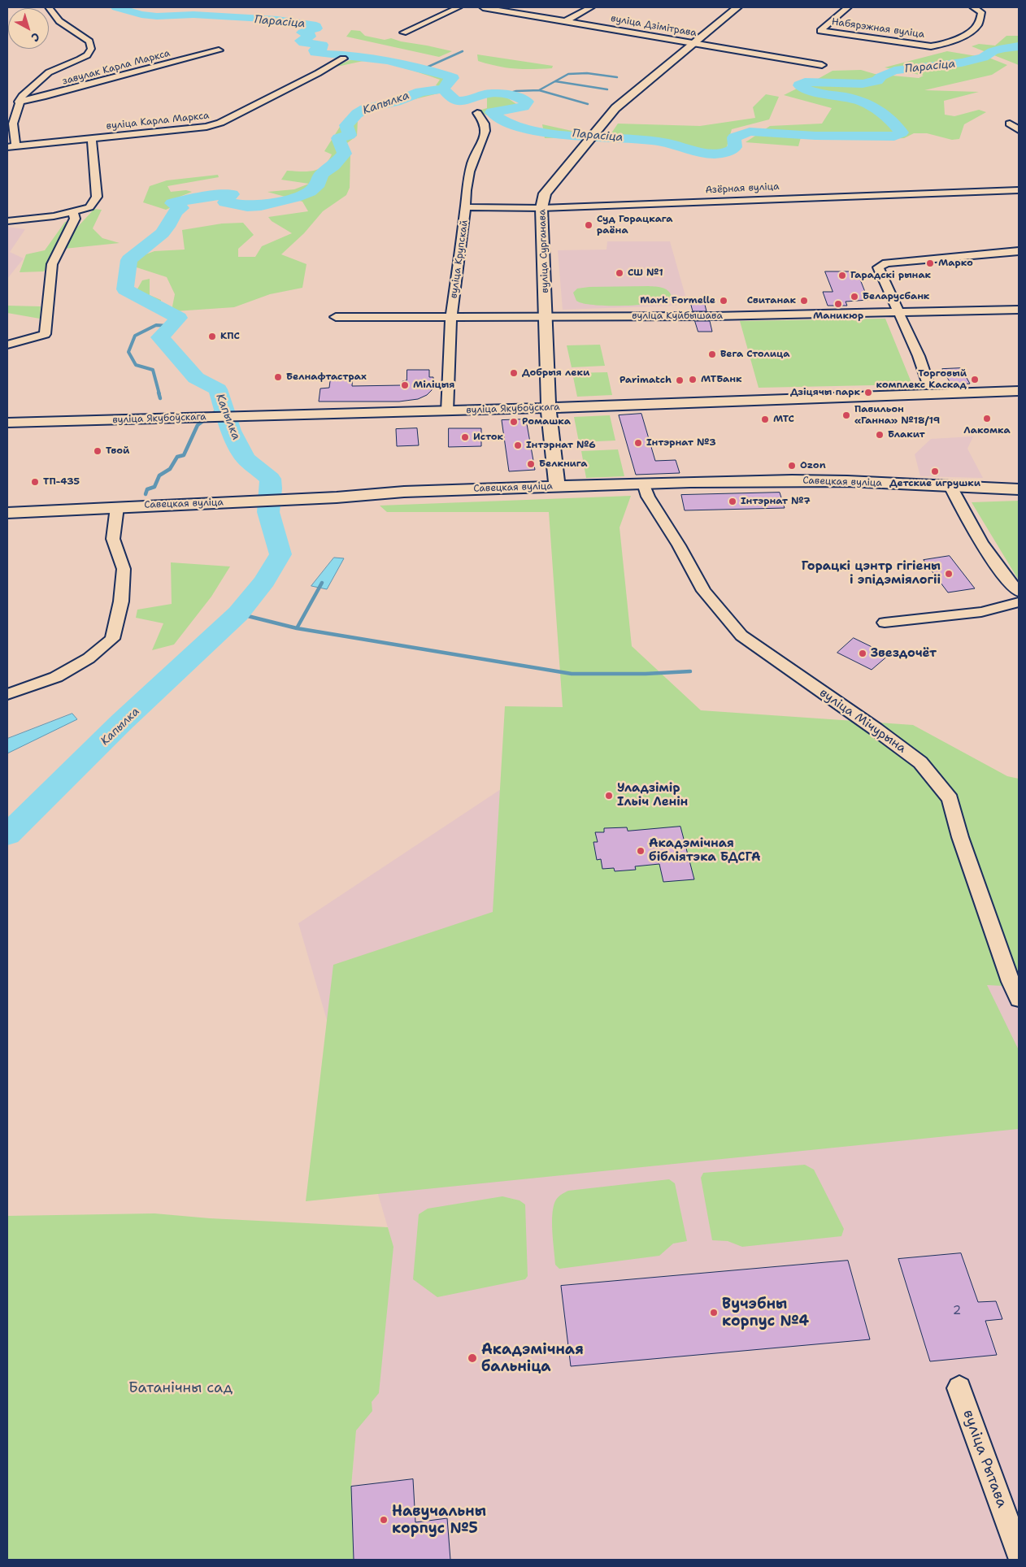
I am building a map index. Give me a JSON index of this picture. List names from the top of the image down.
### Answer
{
  "streets": {
    "main road": ["вуліца Сурганава", "вуліца Якубоўскага", "Савецкая вуліца"],
    "street": [
      "вуліца Дзімітрава",
      "Набярэжная вуліца",
      "завулак Карла Маркса",
      "вуліца Карла Маркса",
      "Азёрная вуліца",
      "вуліца Крупскай",
      "вуліца Куйбышава",
      "вуліца Мічурына",
      "вуліца Рытава"
    ]
  },
  "crossings": [
    ["вуліца Дзімітрава", "вуліца Сурганава"],
    ["Азёрная вуліца", "вуліца Сурганава"],
    ["Азёрная вуліца", "вуліца Крупскай"],
    ["вуліца Сурганава", "вуліца Куйбышава"],
    ["вуліца Сурганава", "вуліца Якубоўскага"],
    ["вуліца Сурганава", "Савецкая вуліца"],
    ["вуліца Крупскай", "вуліца Куйбышава"],
    ["вуліца Крупскай", "вуліца Якубоўскага"],
    ["Савецкая вуліца", "вуліца Мічурына"]
  ],
  "water": ["Парасіца", "Капылка"],
  "parks": ["Батанічны сад"],
  "places": [
    "Суд Горацкага раёна",
    "Марко",
    "СШ №1",
    "Гарадскі рынак",
    "Беларусбанк",
    "Mark Formelle",
    "Свитанак",
    "Маникюр",
    "КПС",
    "Вега Столица",
    "Добрыя леки",
    "Белнафтастрах",
    "МТБанк",
    "Торговый комплекс Каскад",
    "Parimatch",
    "Міліцыя",
    "Дзіцячы парк",
    "Павильон «Ганна» №18/19",
    "Лакомка",
    "МТС",
    "Ромашка",
    "Блакит",
    "Исток",
    "Інтэрнат №3",
    "Інтэрнат №6",
    "Твой",
    "Белкнига",
    "Ozon",
    "Детские игрушки",
    "ТП-435",
    "Інтэрнат №7",
    "Горацкі цэнтр гігіены і эпідэміялогіі",
    "Звездочёт",
    "Уладзімір Ільіч Ленін",
    "Акадэмічная бібліятэка БДСГА",
    "Вучэбны корпус №4",
    "Акадэмічная бальніца",
    "Навучальны корпус №5"
  ],
  "house_numbers": ["2"],
  "north": "bottom right"
}
